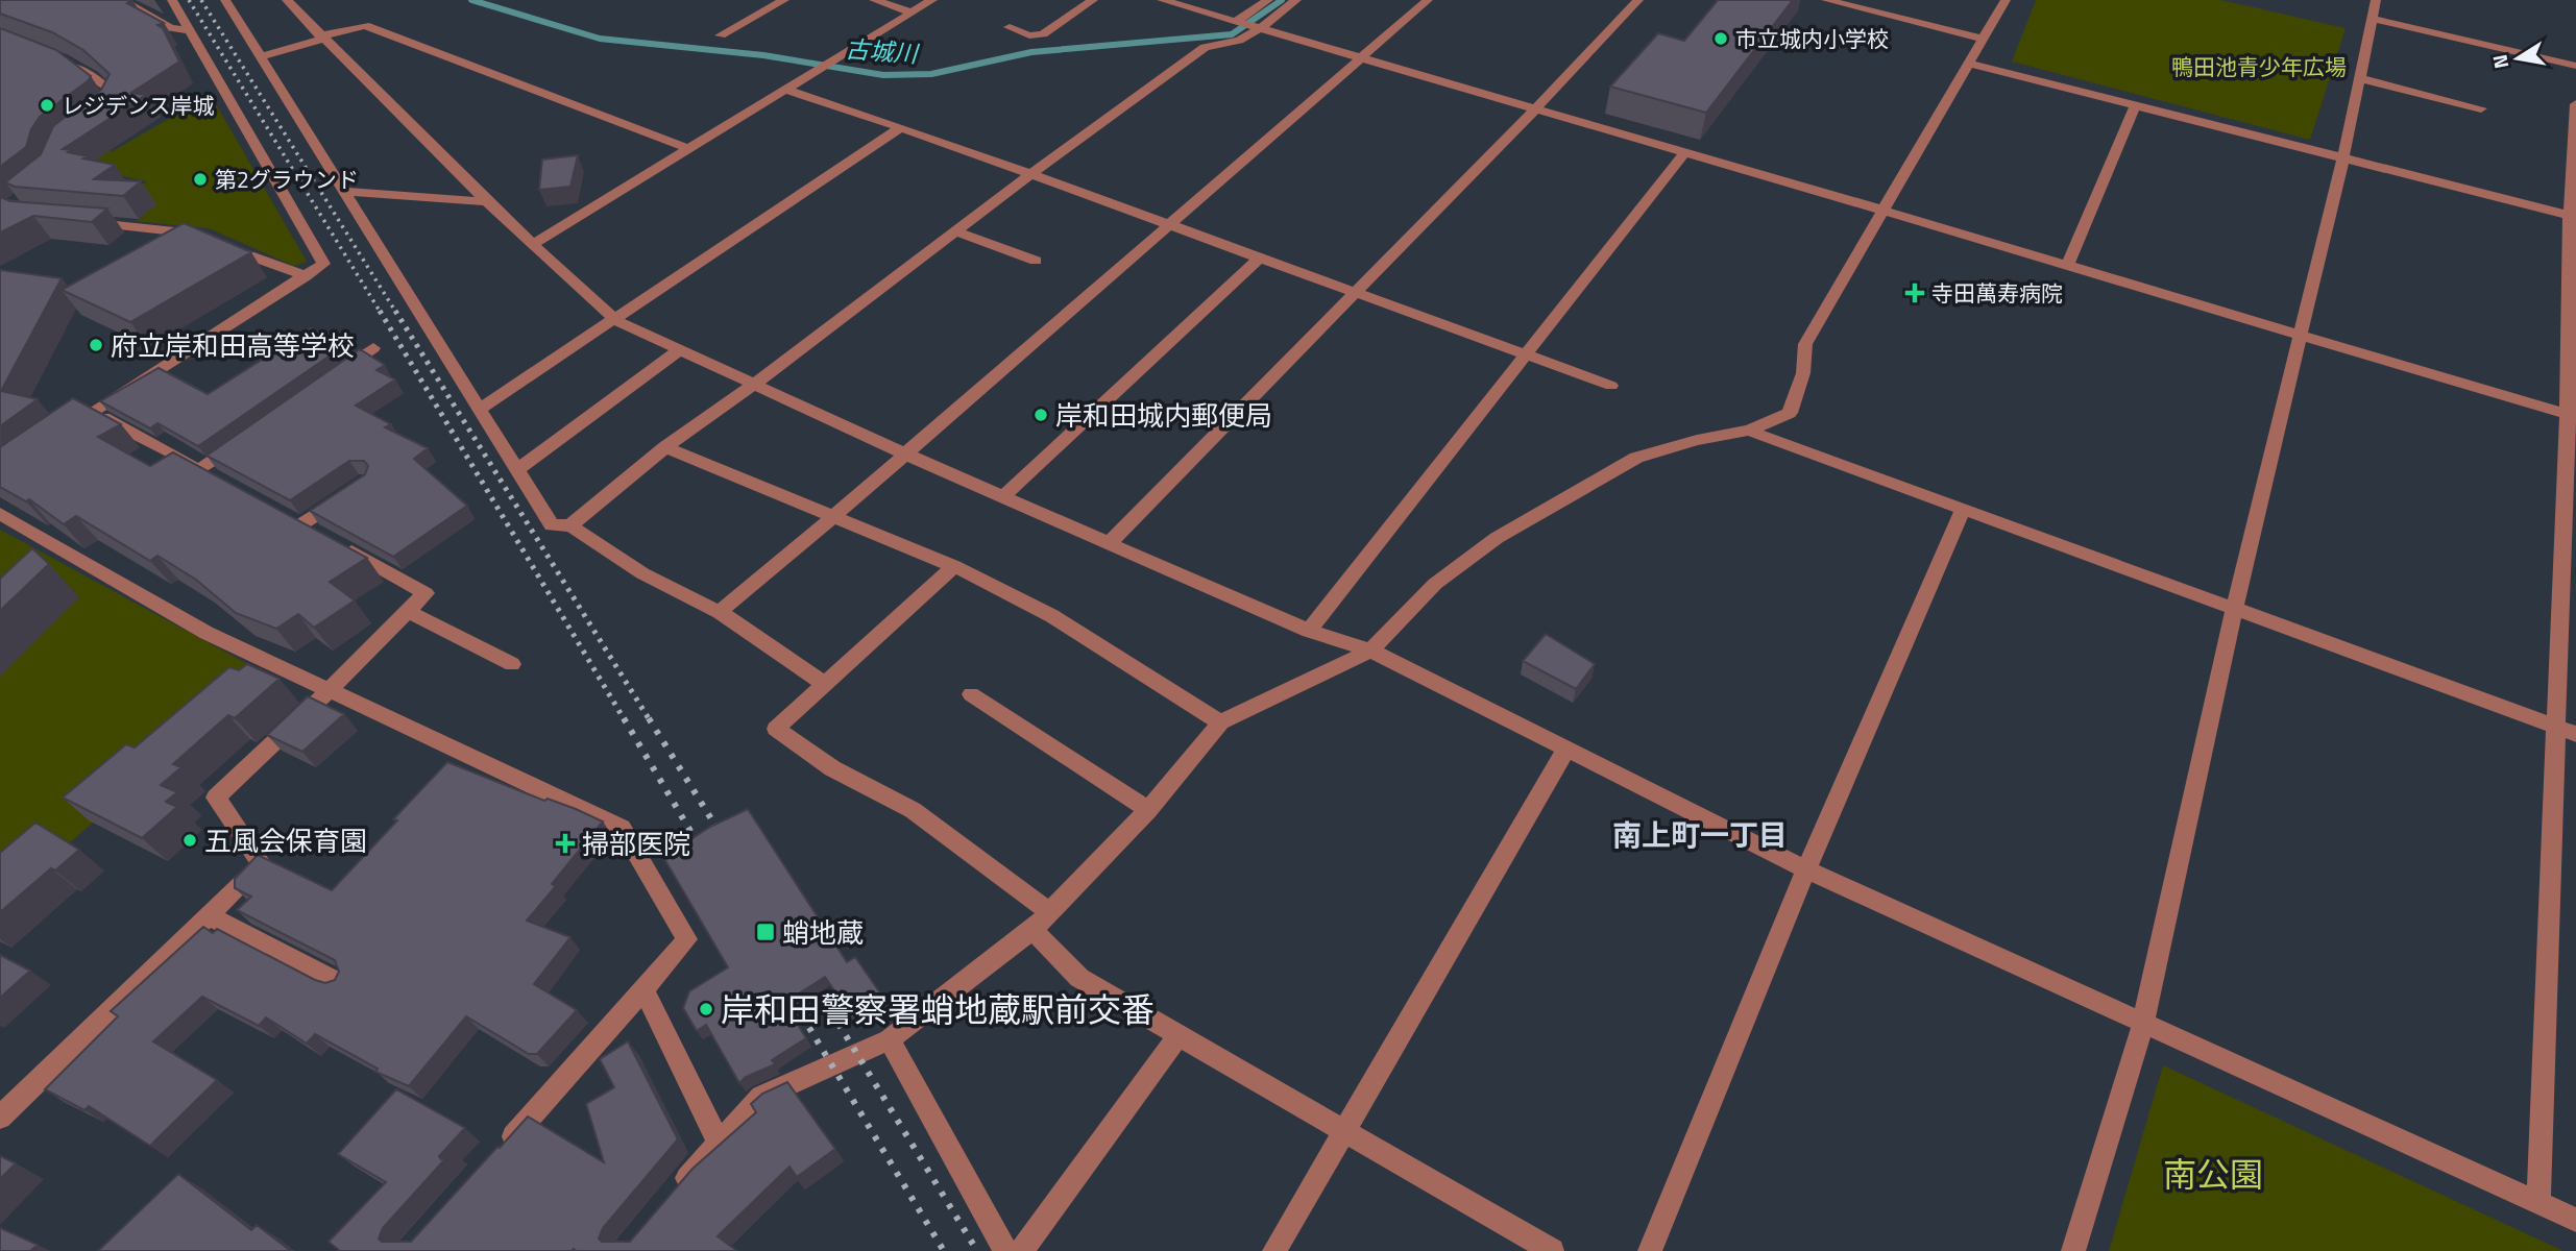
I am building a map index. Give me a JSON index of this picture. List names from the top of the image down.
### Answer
{
  "districts": ["南上町一丁目"],
  "water": ["古城川"],
  "parks": ["鴨田池青少年広場", "南公園"],
  "places": {
    "other": [
      "市立城内小学校",
      "レジデンス岸城",
      "第2グラウンド",
      "府立岸和田高等学校",
      "岸和田城内郵便局",
      "五風会保育園",
      "岸和田警察署蛸地蔵駅前交番"
    ],
    "health": ["寺田萬寿病院", "掃部医院"],
    "transit": ["蛸地蔵"]
  },
  "north": "left"
}
